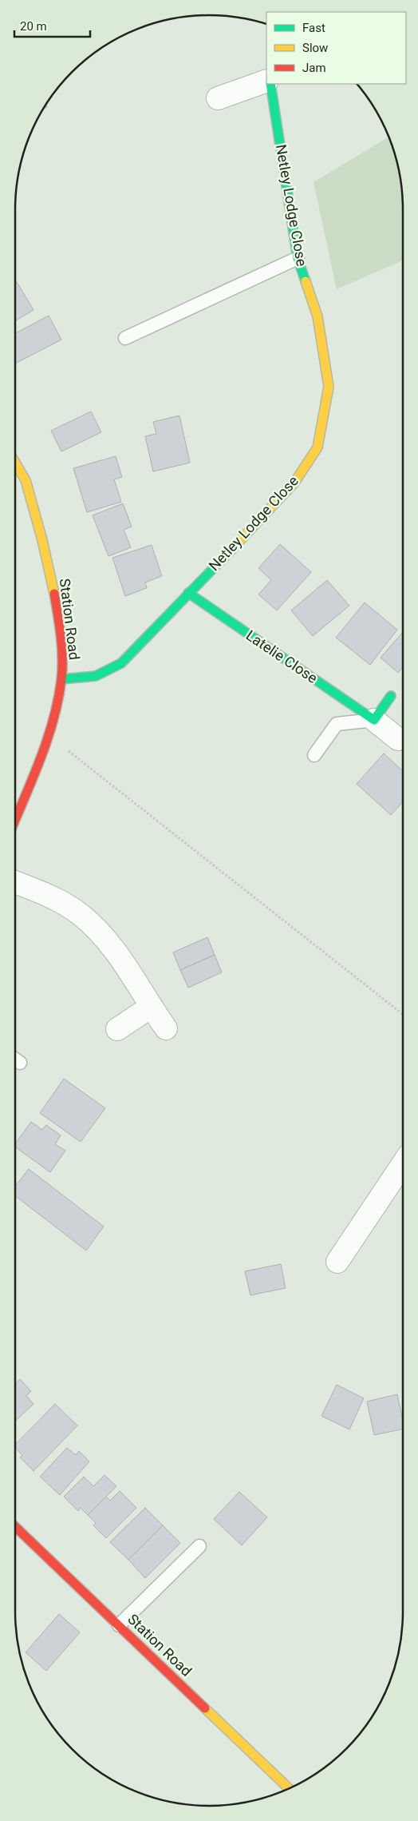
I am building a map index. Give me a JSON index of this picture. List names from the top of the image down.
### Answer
{
  "streets": {
    "street": ["Netley Lodge Close", "Station Road", "Latelie Close"]
  },
  "crossings": [
    ["Netley Lodge Close", "Station Road"],
    ["Netley Lodge Close", "Latelie Close"]
  ],
  "legend": ["Fast", "Slow", "Jam"],
  "scale_bar": "20 m"
}
